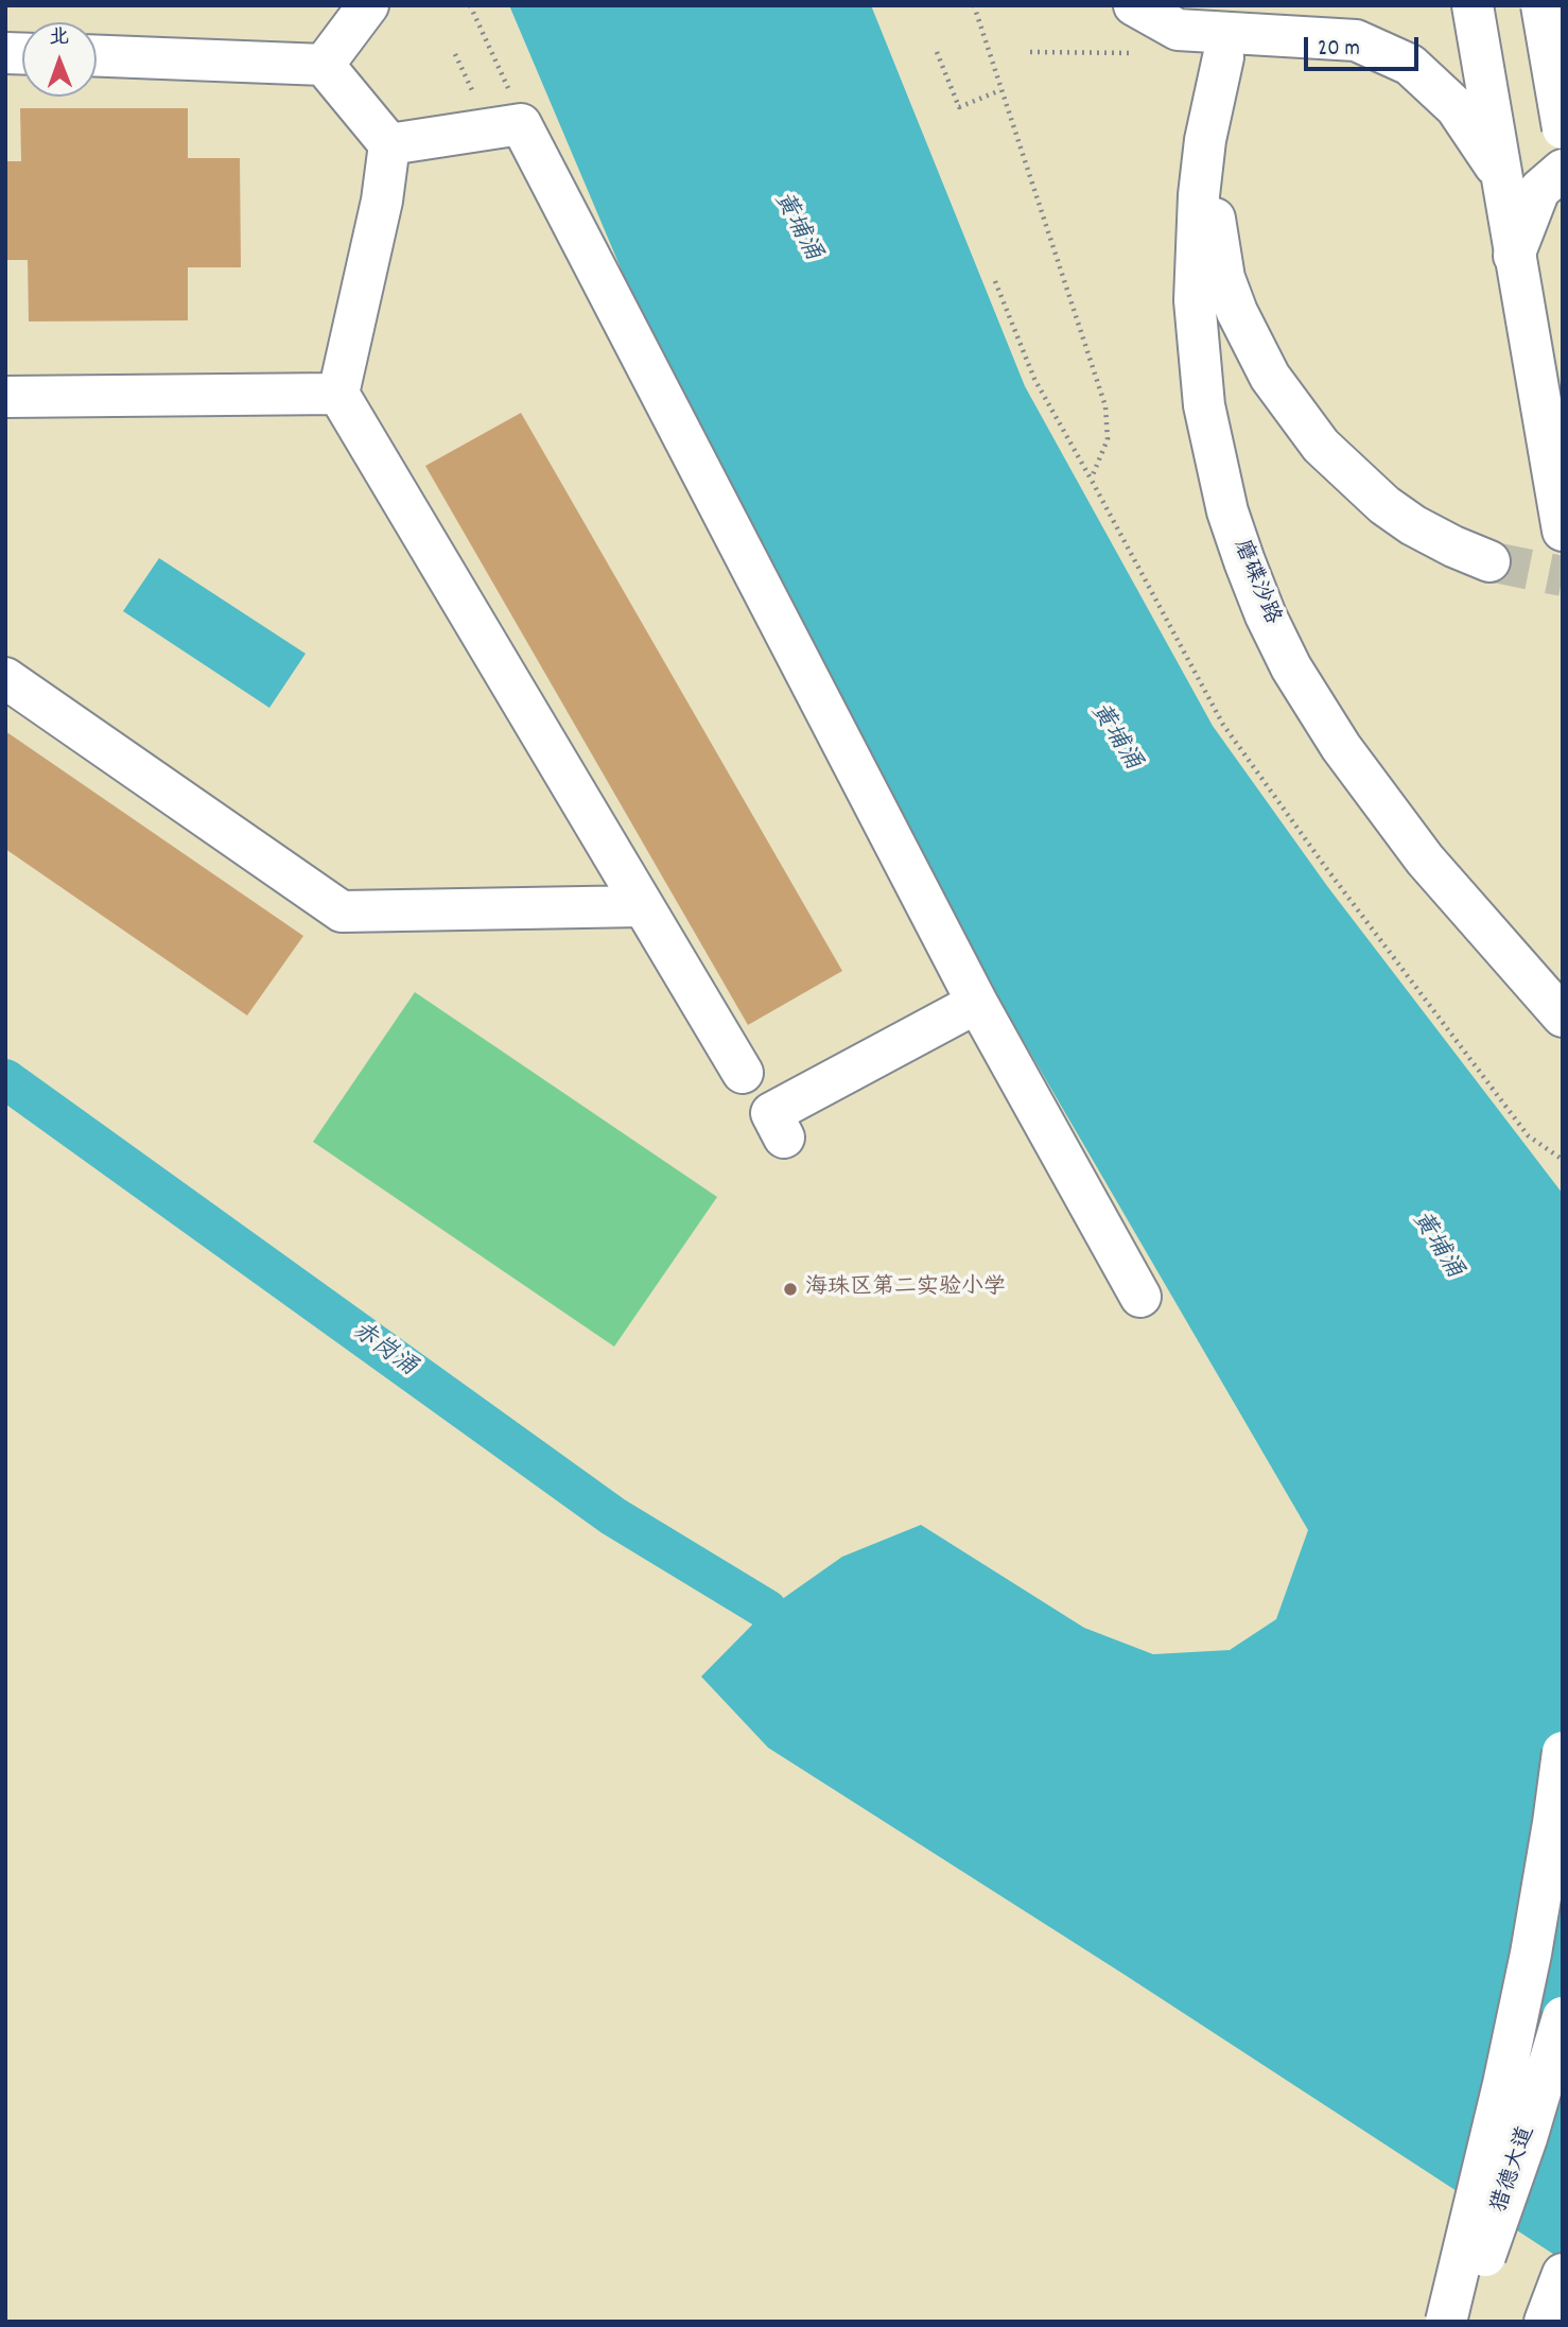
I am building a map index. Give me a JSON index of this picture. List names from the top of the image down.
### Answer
{
  "streets": {
    "main road": ["磨碟沙路", "猎德大道"]
  },
  "water": ["黄埔涌", "赤岗涌"],
  "places": ["海珠区第二实验小学"],
  "scale_bar": "20 m",
  "north": "top"
}
